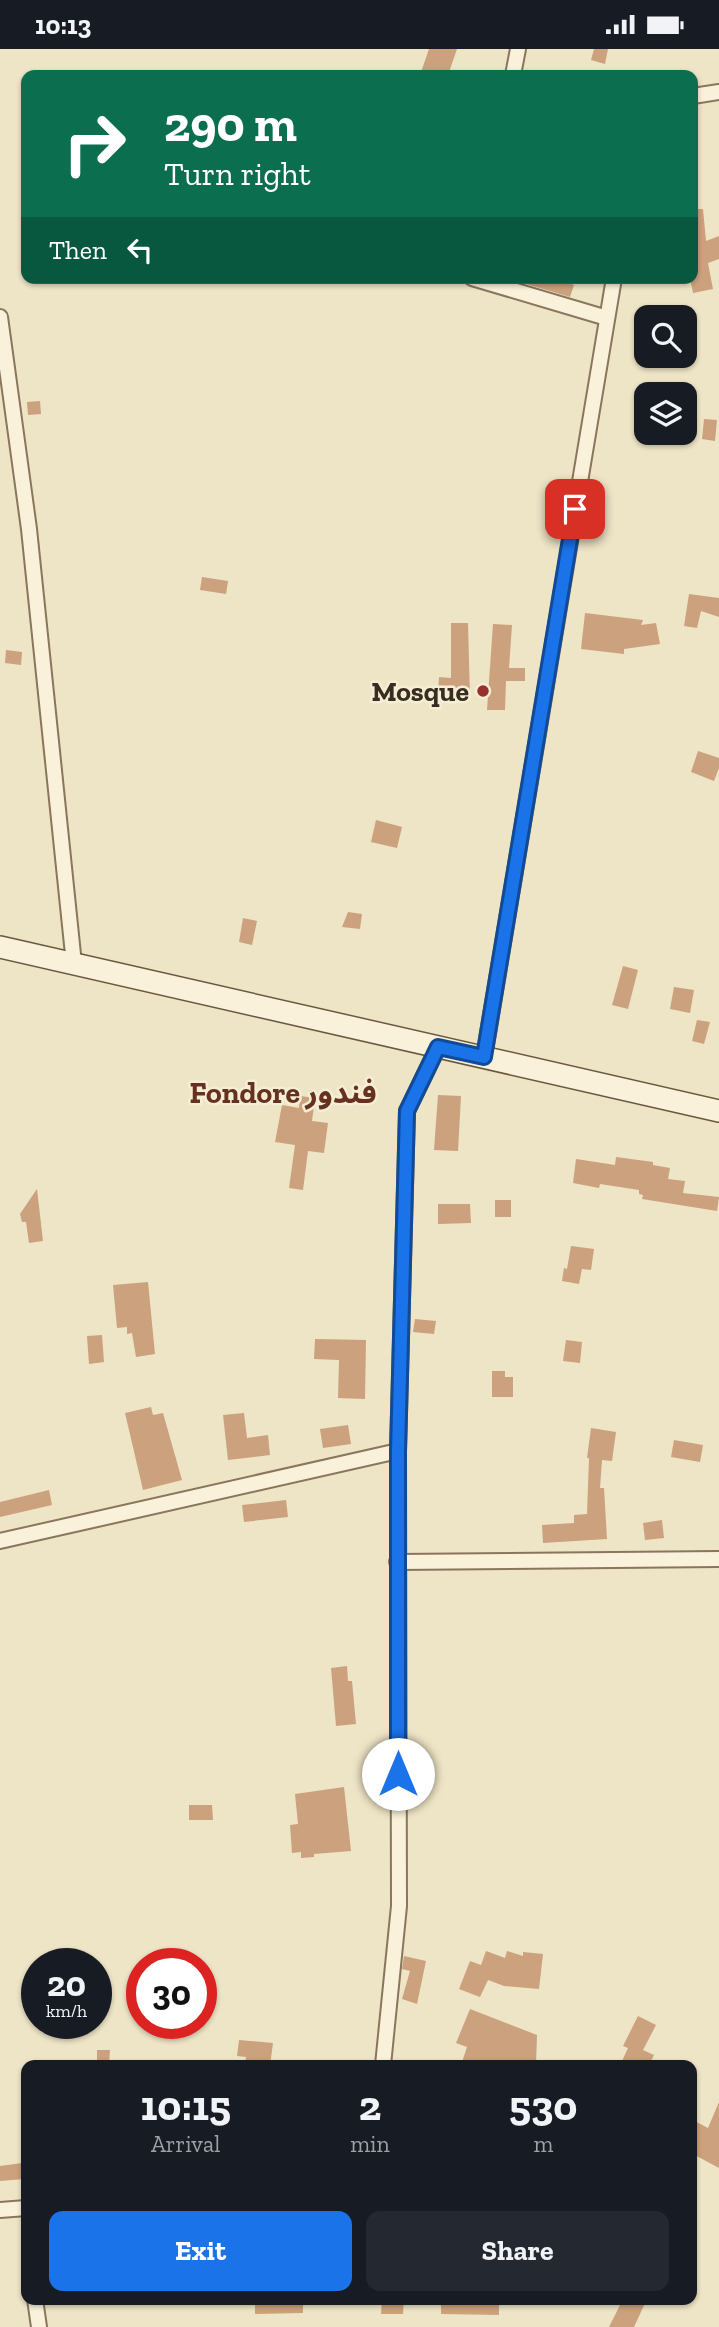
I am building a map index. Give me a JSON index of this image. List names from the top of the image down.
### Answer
{
  "districts": ["Fondore فندور"],
  "places": ["Mosque"],
  "page": {
    "status": "10:13",
    "turn": ["290 m", "Turn right"],
    "then": "Then",
    "speed": "20 km/h",
    "limit": "30",
    "eta": [
      "10:15",
      "Arrival",
      "2",
      "min",
      "530",
      "m"
    ],
    "buttons": ["Exit", "Share"]
  }
}
